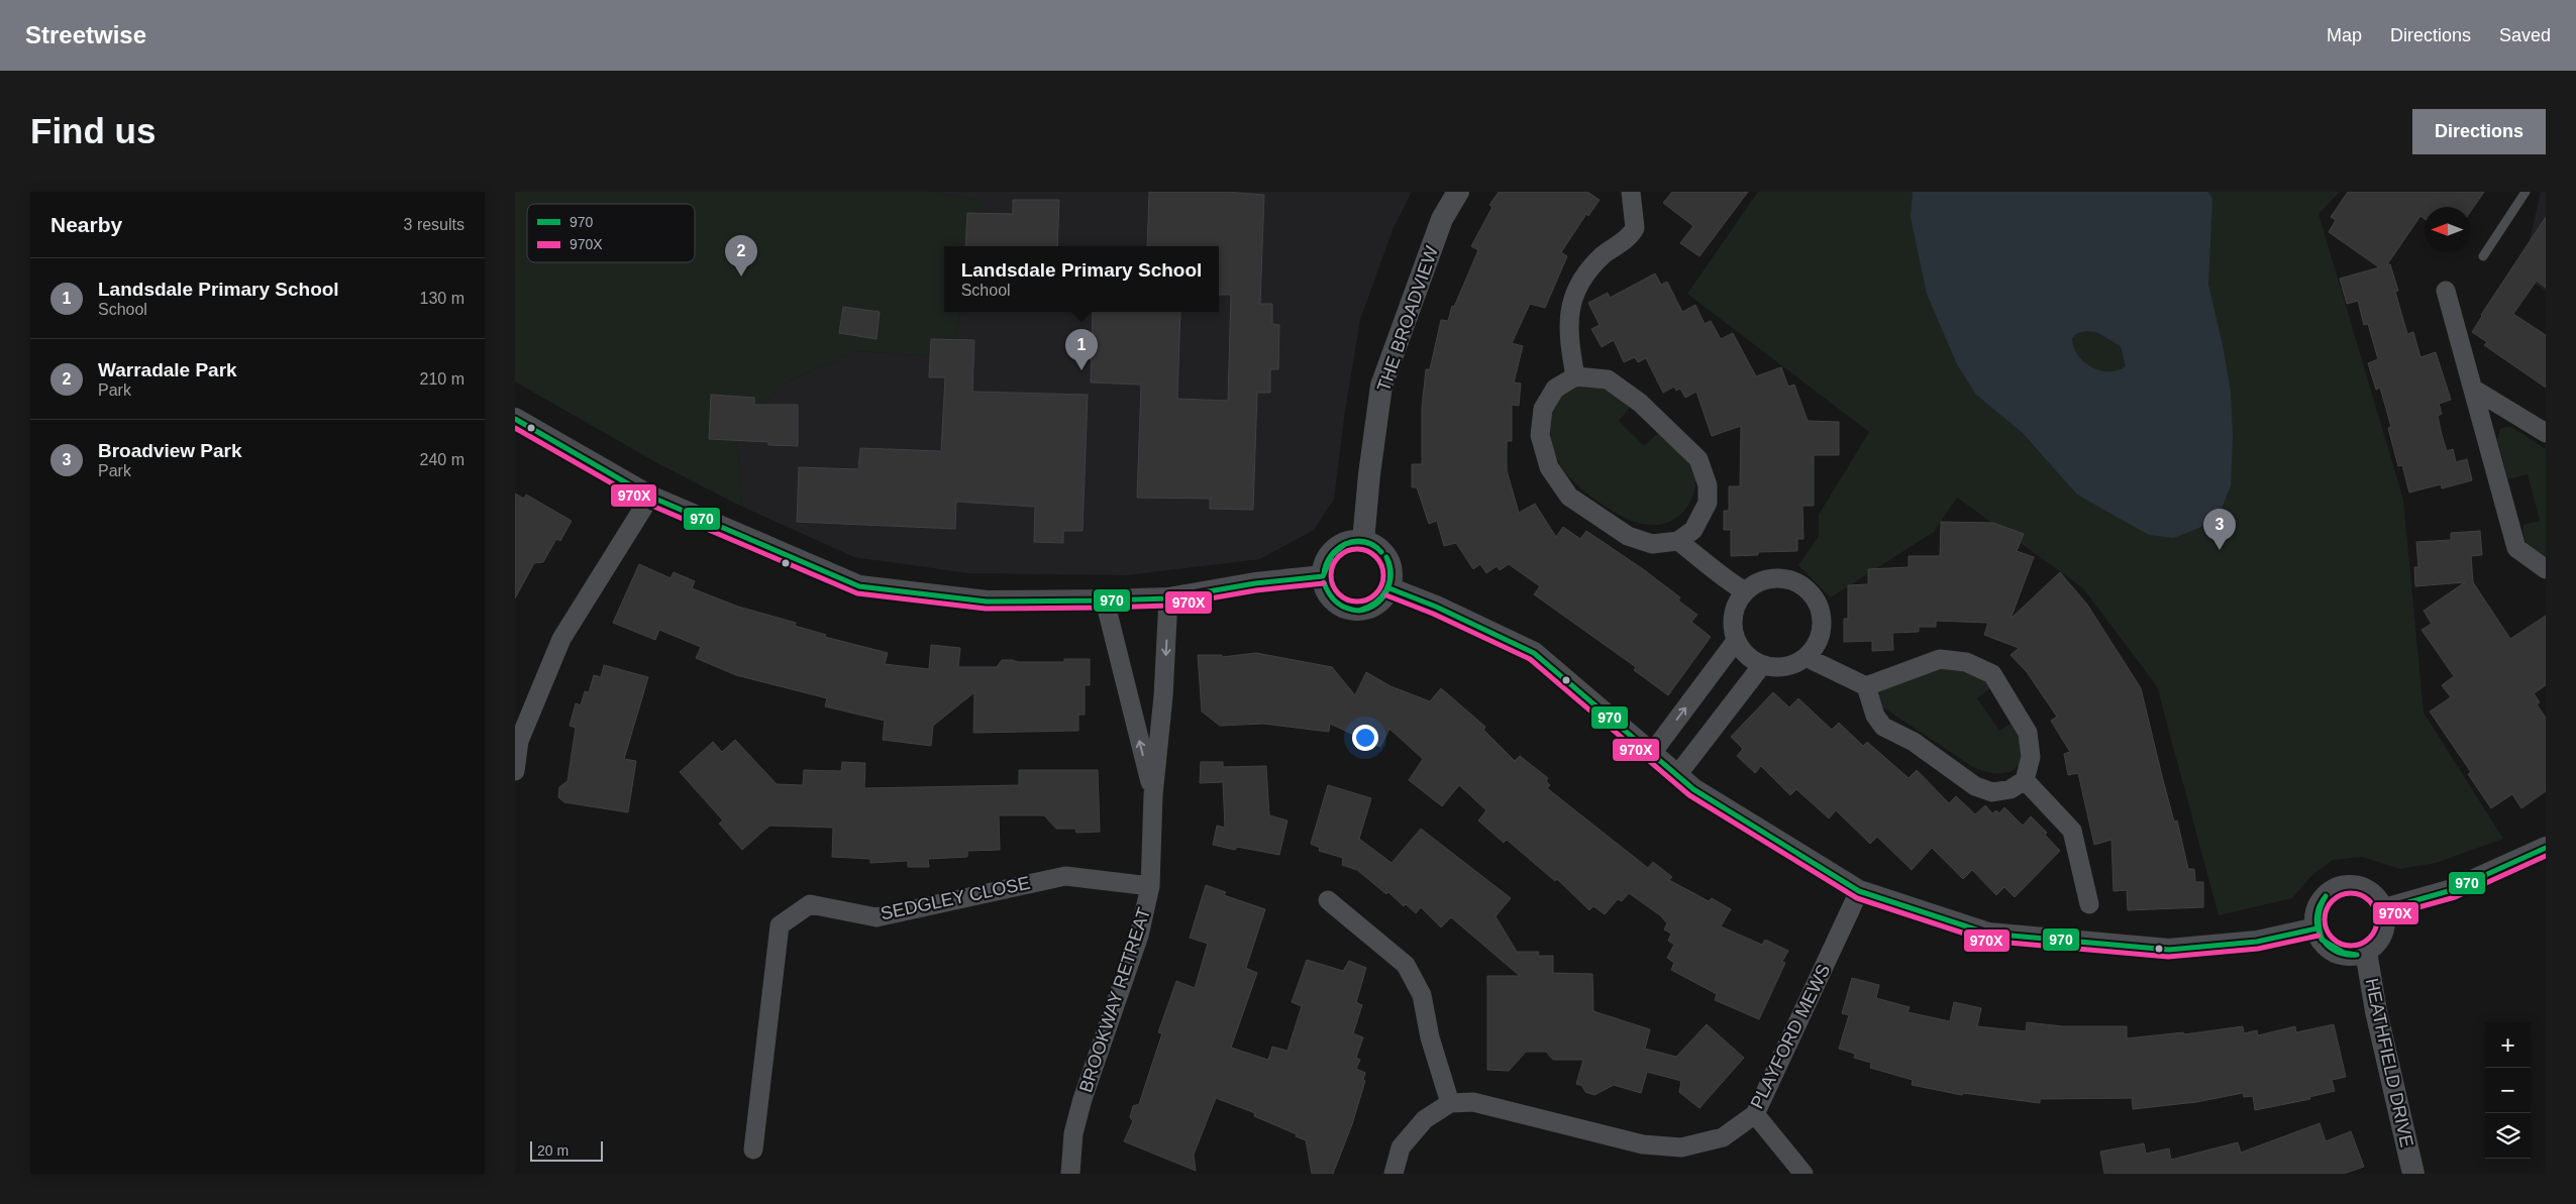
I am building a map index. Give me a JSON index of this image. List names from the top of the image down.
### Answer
{
  "streets": {
    "street": [
      "THE BROADVIEW",
      "SEDGLEY CLOSE",
      "BROOKWAY RETREAT",
      "PLAYFORD MEWS",
      "HEATHFIELD DRIVE"
    ]
  },
  "crossings": [
    ["SEDGLEY CLOSE", "BROOKWAY RETREAT"]
  ],
  "lines": ["transit line 970", "transit line 970X"],
  "legend": ["970", "970X"],
  "scale_bar": "20 m",
  "north": "left",
  "page": {
    "header": "Streetwise",
    "nav": ["Map", "Directions", "Saved"],
    "buttons": "Directions",
    "title": "Find us",
    "heading": ["Nearby", "3 results"],
    "pins": ["2", "1", "3"],
    "popup": ["Landsdale Primary School", "School"],
    "list": [
      {
        "mark": "1",
        "name": "Landsdale Primary School",
        "note": "School",
        "value": "130 m"
      },
      {
        "mark": "2",
        "name": "Warradale Park",
        "note": "Park",
        "value": "210 m"
      },
      {
        "mark": "3",
        "name": "Broadview Park",
        "note": "Park",
        "value": "240 m"
      }
    ],
    "map_buttons": ["+", "−"],
    "scale": "20 m"
  }
}
